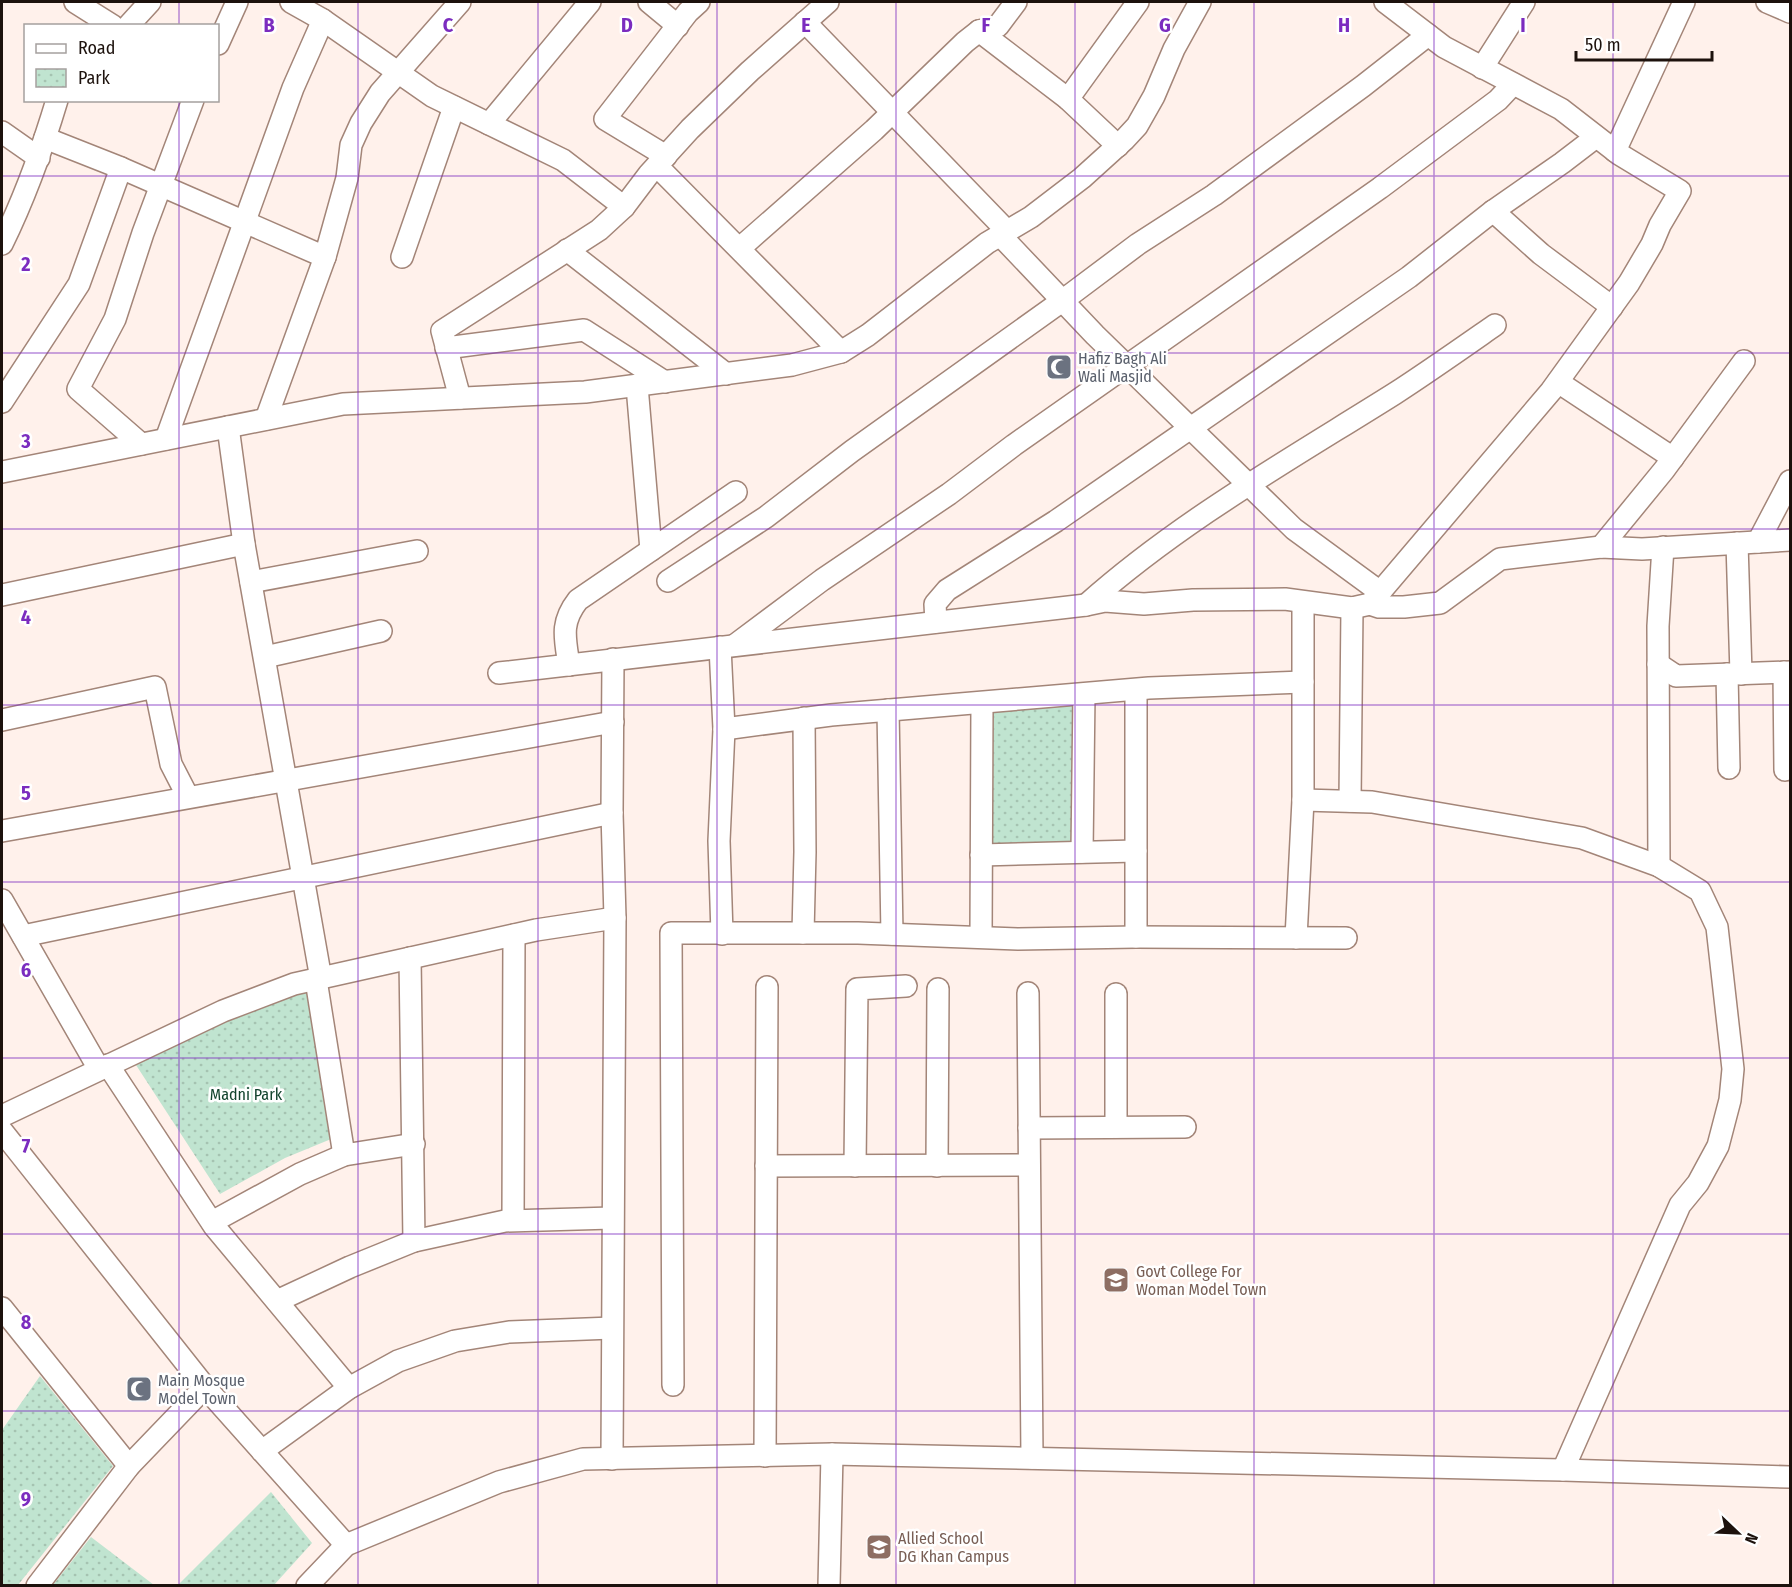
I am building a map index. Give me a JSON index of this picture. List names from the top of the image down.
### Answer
{
  "parks": ["Madni Park"],
  "places": {
    "mosque": ["Hafiz Bagh Ali Wali Masjid", "Main Mosque Model Town"],
    "school or university": ["Govt College For Woman Model Town", "Allied School DG Khan Campus"]
  },
  "legend": ["Road", "Park"],
  "scale_bar": "50 m",
  "north": "bottom right",
  "grid": {
    "columns": [
      "B",
      "C",
      "D",
      "E",
      "F",
      "G",
      "H",
      "I"
    ],
    "rows": [
      "2",
      "3",
      "4",
      "5",
      "6",
      "7",
      "8",
      "9"
    ]
  }
}
